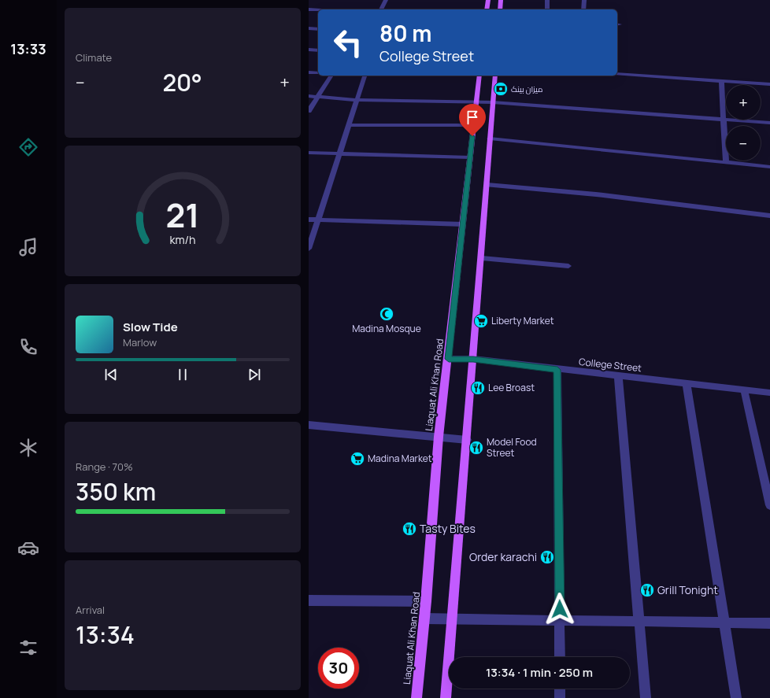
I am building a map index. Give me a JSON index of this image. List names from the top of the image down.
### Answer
{
  "streets": {
    "main road": ["Liaquat Ali Khan Road"],
    "street": ["College Street"]
  },
  "crossings": [
    ["College Street", "Liaquat Ali Khan Road"]
  ],
  "places": {
    "bank": ["میزان بینک"],
    "mosque": ["Madina Mosque"],
    "supermarket": ["Liberty Market", "Madina Market"],
    "restaurant": [
      "Lee Broast",
      "Model Food Street",
      "Tasty Bites",
      "Order karachi",
      "Grill Tonight"
    ]
  },
  "page": {
    "tabs": "13:33",
    "tile": [
      "Climate",
      ["Range · 70%", "350 km"],
      ["Arrival", "13:34"]
    ],
    "turn": ["80 m", "College Street"],
    "heat": ["−", "20°", "+"],
    "map_buttons": ["+", "−"],
    "song": ["Slow Tide", "Marlow"],
    "limit": "30",
    "trip": "13:34 · 1 min · 250 m",
    "gauge": ["21", "km/h"]
  }
}
